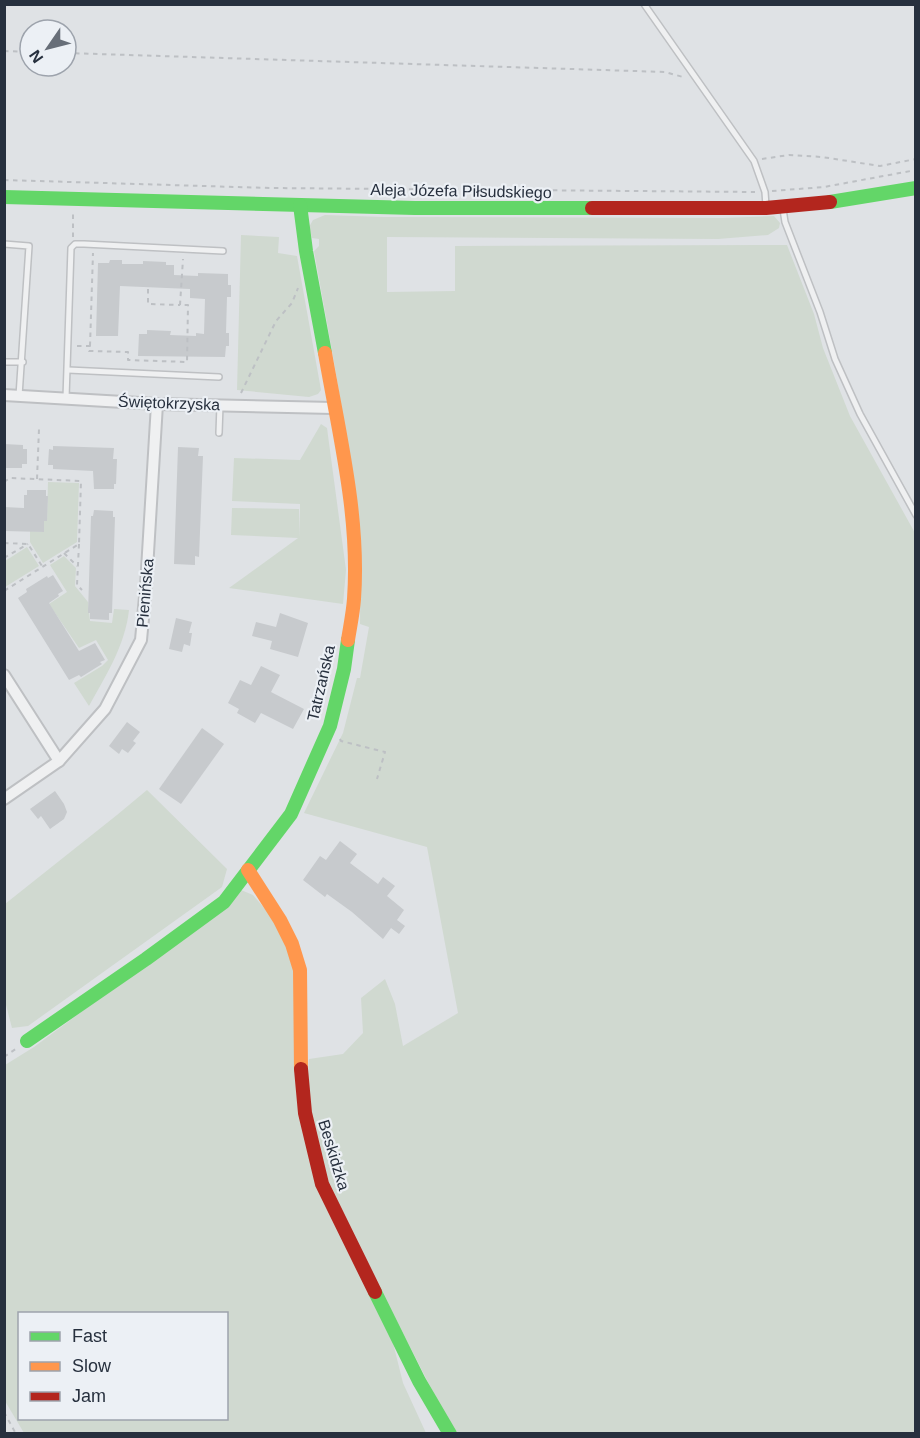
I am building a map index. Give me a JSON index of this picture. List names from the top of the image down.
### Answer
{
  "streets": {
    "street": [
      "Aleja Józefa Piłsudskiego",
      "Świętokrzyska",
      "Pienińska",
      "Tatrzańska",
      "Beskidzka"
    ]
  },
  "crossings": [
    ["Aleja Józefa Piłsudskiego", "Tatrzańska"],
    ["Świętokrzyska", "Pienińska"],
    ["Świętokrzyska", "Tatrzańska"],
    ["Tatrzańska", "Beskidzka"]
  ],
  "legend": ["Fast", "Slow", "Jam"],
  "north": "bottom left"
}
